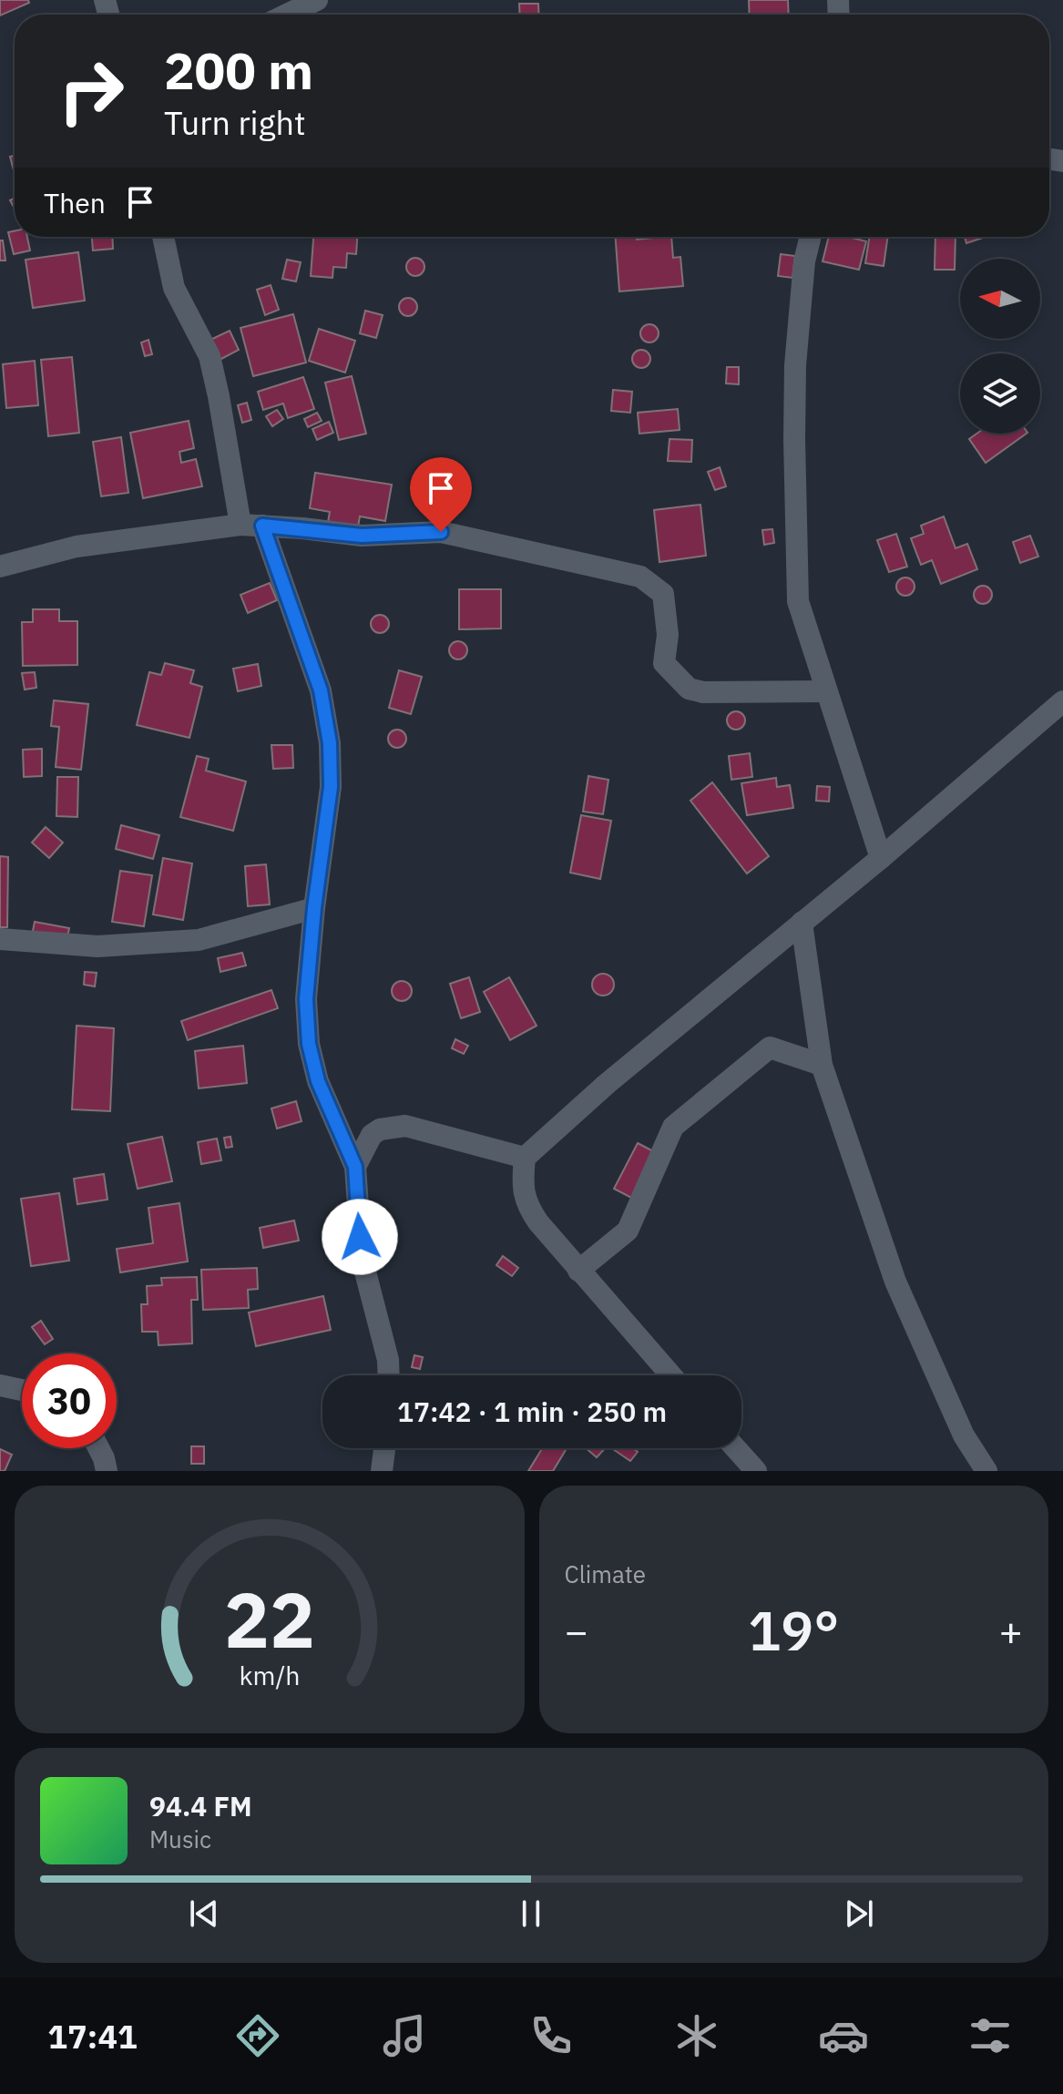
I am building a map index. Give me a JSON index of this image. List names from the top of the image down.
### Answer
{
  "north": "left",
  "page": {
    "turn": ["200 m", "Turn right"],
    "then": "Then",
    "limit": "30",
    "trip": "17:42 · 1 min · 250 m",
    "tile": "Climate",
    "heat": ["−", "19°", "+"],
    "song": ["94.4 FM", "Music"],
    "tabs": "17:41",
    "gauge": ["22", "km/h"]
  }
}
